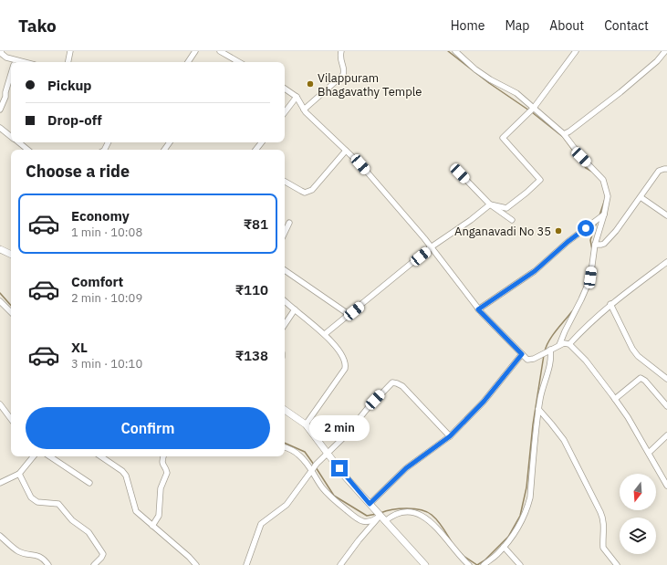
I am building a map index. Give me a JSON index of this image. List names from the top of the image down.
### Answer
{
  "places": ["Vilappuram Bhagavathy Temple", "Anganavadi No 35"],
  "north": "bottom",
  "page": {
    "header": "Tako",
    "nav": [
      "Home",
      "Map",
      "About",
      "Contact"
    ],
    "banner": ["Pickup", "Drop-off"],
    "heading": "Choose a ride",
    "list": [
      {
        "name": "Economy",
        "note": "1 min · 10:08",
        "value": "₹81"
      },
      {
        "name": "Comfort",
        "note": "2 min · 10:09",
        "value": "₹110"
      },
      {
        "name": "XL",
        "note": "3 min · 10:10",
        "value": "₹138"
      }
    ],
    "buttons": "Confirm",
    "bubble": "2 min"
  }
}
